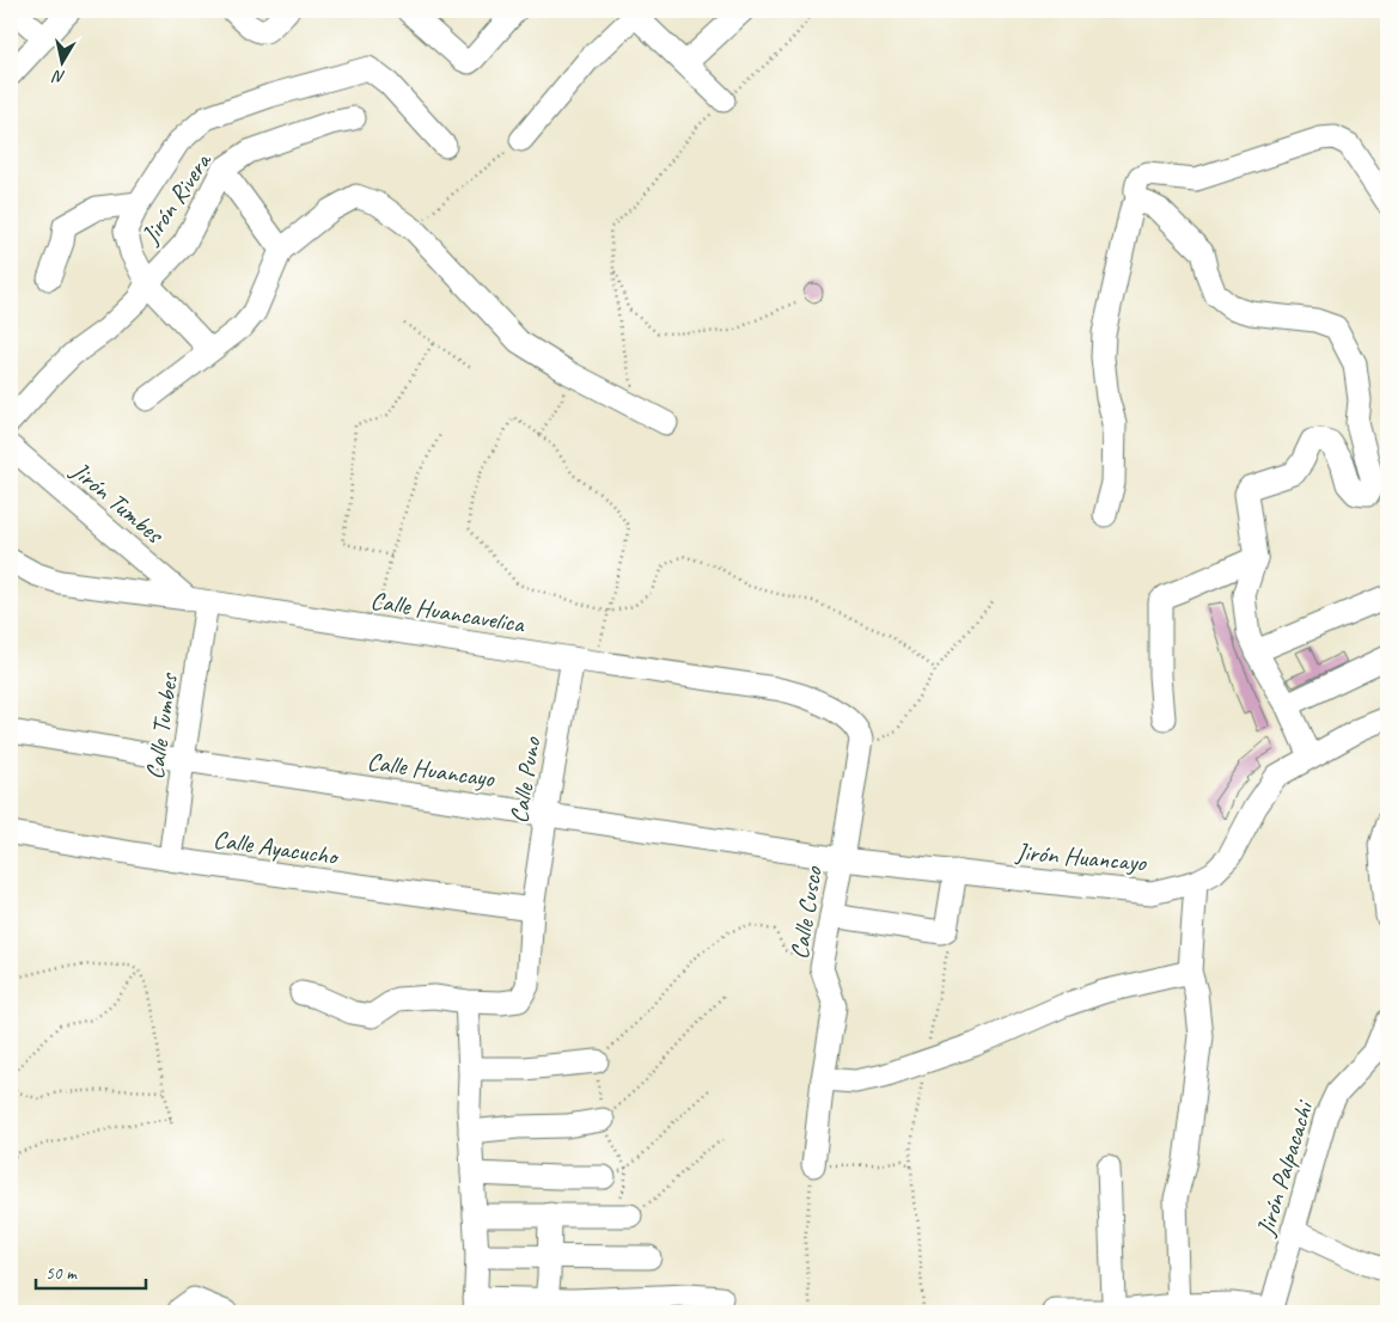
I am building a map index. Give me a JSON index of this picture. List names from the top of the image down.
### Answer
{
  "streets": {
    "street": [
      "Jirón Rivera",
      "Jirón Tumbes",
      "Calle Huancavelica",
      "Calle Tumbes",
      "Calle Huancayo",
      "Calle Puno",
      "Calle Ayacucho",
      "Jirón Huancayo",
      "Calle Cusco",
      "Jirón Palpacachi"
    ]
  },
  "crossings": [
    ["Jirón Tumbes", "Calle Huancavelica"],
    ["Jirón Tumbes", "Calle Tumbes"],
    ["Calle Huancavelica", "Calle Tumbes"],
    ["Calle Huancavelica", "Calle Puno"],
    ["Calle Huancavelica", "Calle Cusco"],
    ["Calle Tumbes", "Calle Huancayo"],
    ["Calle Tumbes", "Calle Ayacucho"],
    ["Calle Huancayo", "Calle Puno"],
    ["Calle Huancayo", "Jirón Huancayo"],
    ["Calle Huancayo", "Calle Cusco"],
    ["Calle Puno", "Calle Ayacucho"],
    ["Jirón Huancayo", "Calle Cusco"]
  ],
  "scale_bar": "50 m",
  "north": "bottom"
}
